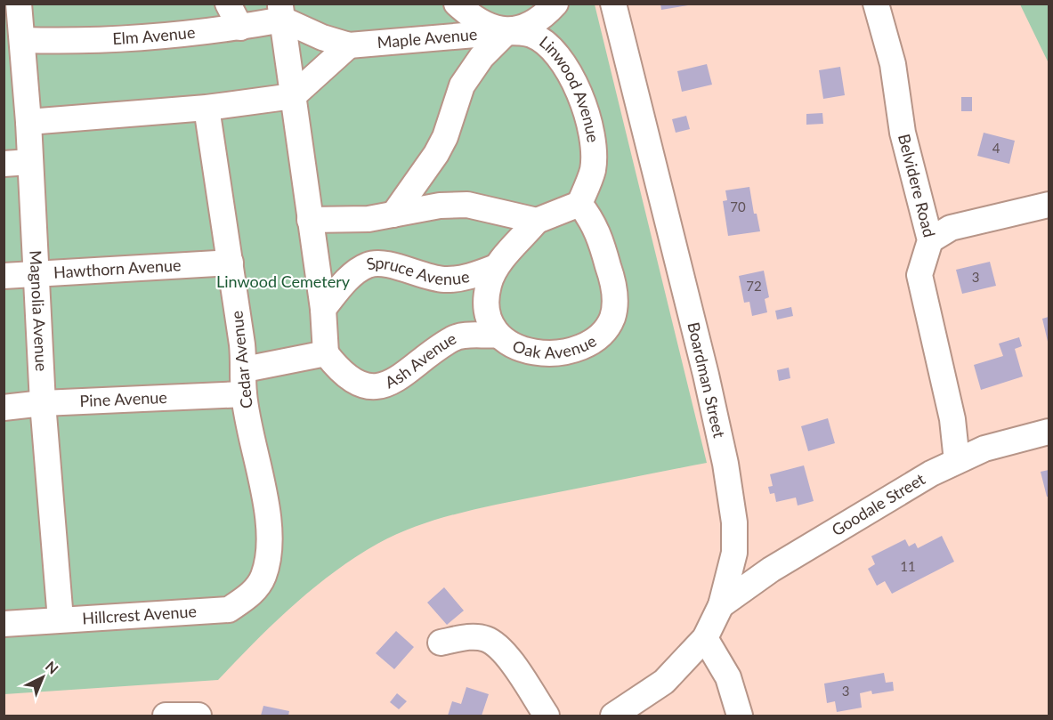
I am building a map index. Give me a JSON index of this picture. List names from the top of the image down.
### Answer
{
  "streets": {
    "street": [
      "Elm Avenue",
      "Maple Avenue",
      "Linwood Avenue",
      "Belvidere Road",
      "Hawthorn Avenue",
      "Spruce Avenue",
      "Magnolia Avenue",
      "Oak Avenue",
      "Cedar Avenue",
      "Ash Avenue",
      "Boardman Street",
      "Pine Avenue",
      "Goodale Street",
      "Hillcrest Avenue"
    ]
  },
  "crossings": [
    ["Elm Avenue", "Maple Avenue"],
    ["Elm Avenue", "Magnolia Avenue"],
    ["Maple Avenue", "Linwood Avenue"],
    ["Linwood Avenue", "Spruce Avenue"],
    ["Linwood Avenue", "Oak Avenue"],
    ["Linwood Avenue", "Ash Avenue"],
    ["Belvidere Road", "Goodale Street"],
    ["Hawthorn Avenue", "Magnolia Avenue"],
    ["Hawthorn Avenue", "Cedar Avenue"],
    ["Spruce Avenue", "Oak Avenue"],
    ["Spruce Avenue", "Ash Avenue"],
    ["Magnolia Avenue", "Pine Avenue"],
    ["Magnolia Avenue", "Hillcrest Avenue"],
    ["Oak Avenue", "Ash Avenue"],
    ["Cedar Avenue", "Pine Avenue"],
    ["Cedar Avenue", "Hillcrest Avenue"],
    ["Ash Avenue", "Pine Avenue"],
    ["Boardman Street", "Goodale Street"]
  ],
  "parks": ["Linwood Cemetery"],
  "house_numbers": [
    "4",
    "70",
    "3",
    "72",
    "11",
    "3"
  ],
  "north": "top right"
}
